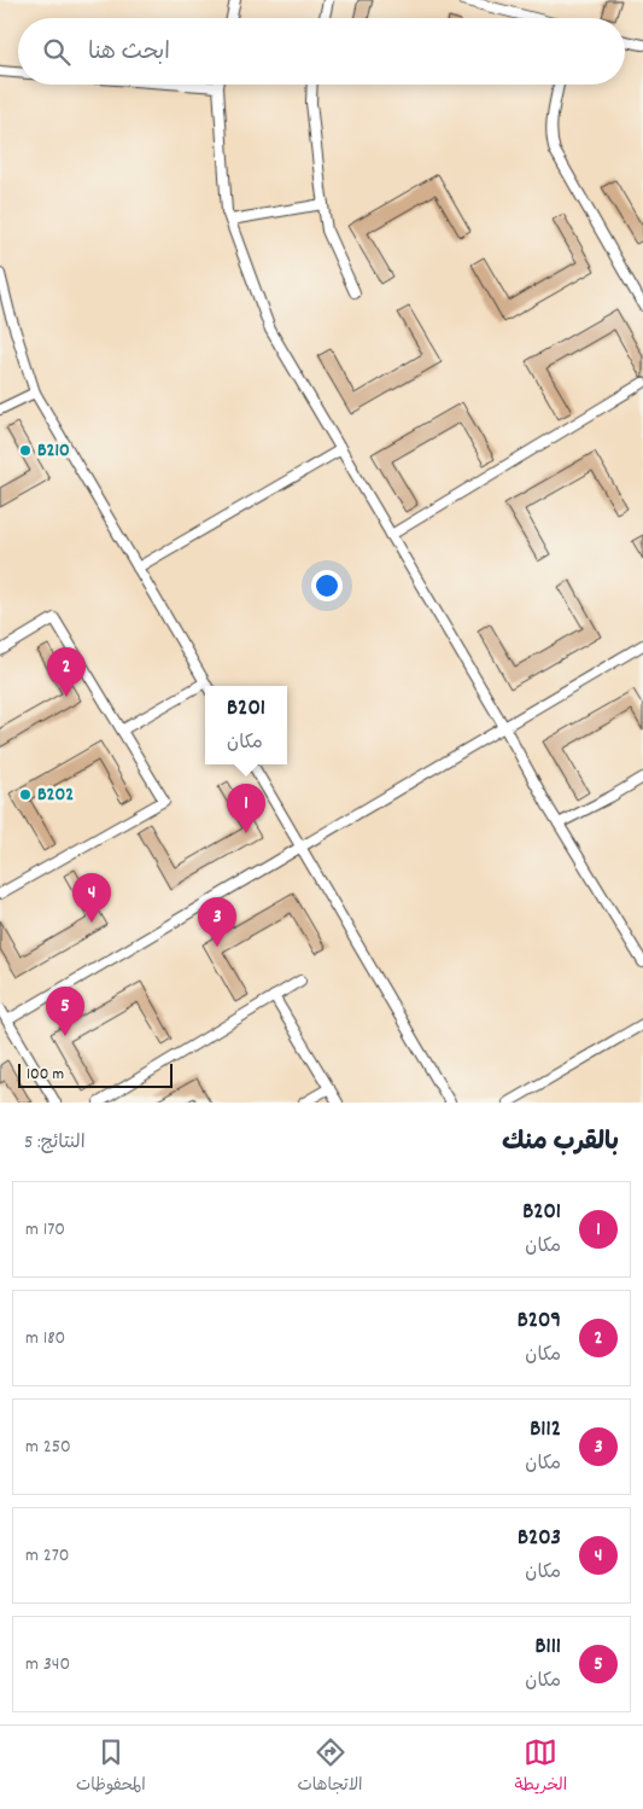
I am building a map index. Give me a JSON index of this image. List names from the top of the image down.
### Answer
{
  "places": ["B210", "B202"],
  "scale_bar": "100 m",
  "page": {
    "search": "ابحث هنا",
    "pins": [
      "2",
      "1",
      "4",
      "3",
      "5"
    ],
    "popup": ["B201", "مكان"],
    "scale": "100 m",
    "heading": ["بالقرب منك", "النتائج: 5"],
    "list": [
      {
        "mark": "1",
        "name": "B201",
        "note": "مكان",
        "value": "170 m"
      },
      {
        "mark": "2",
        "name": "B209",
        "note": "مكان",
        "value": "180 m"
      },
      {
        "mark": "3",
        "name": "B112",
        "note": "مكان",
        "value": "250 m"
      },
      {
        "mark": "4",
        "name": "B203",
        "note": "مكان",
        "value": "270 m"
      },
      {
        "mark": "5",
        "name": "B111",
        "note": "مكان",
        "value": "340 m"
      }
    ],
    "nav": ["الخريطة", "الاتجاهات", "المحفوظات"]
  }
}
